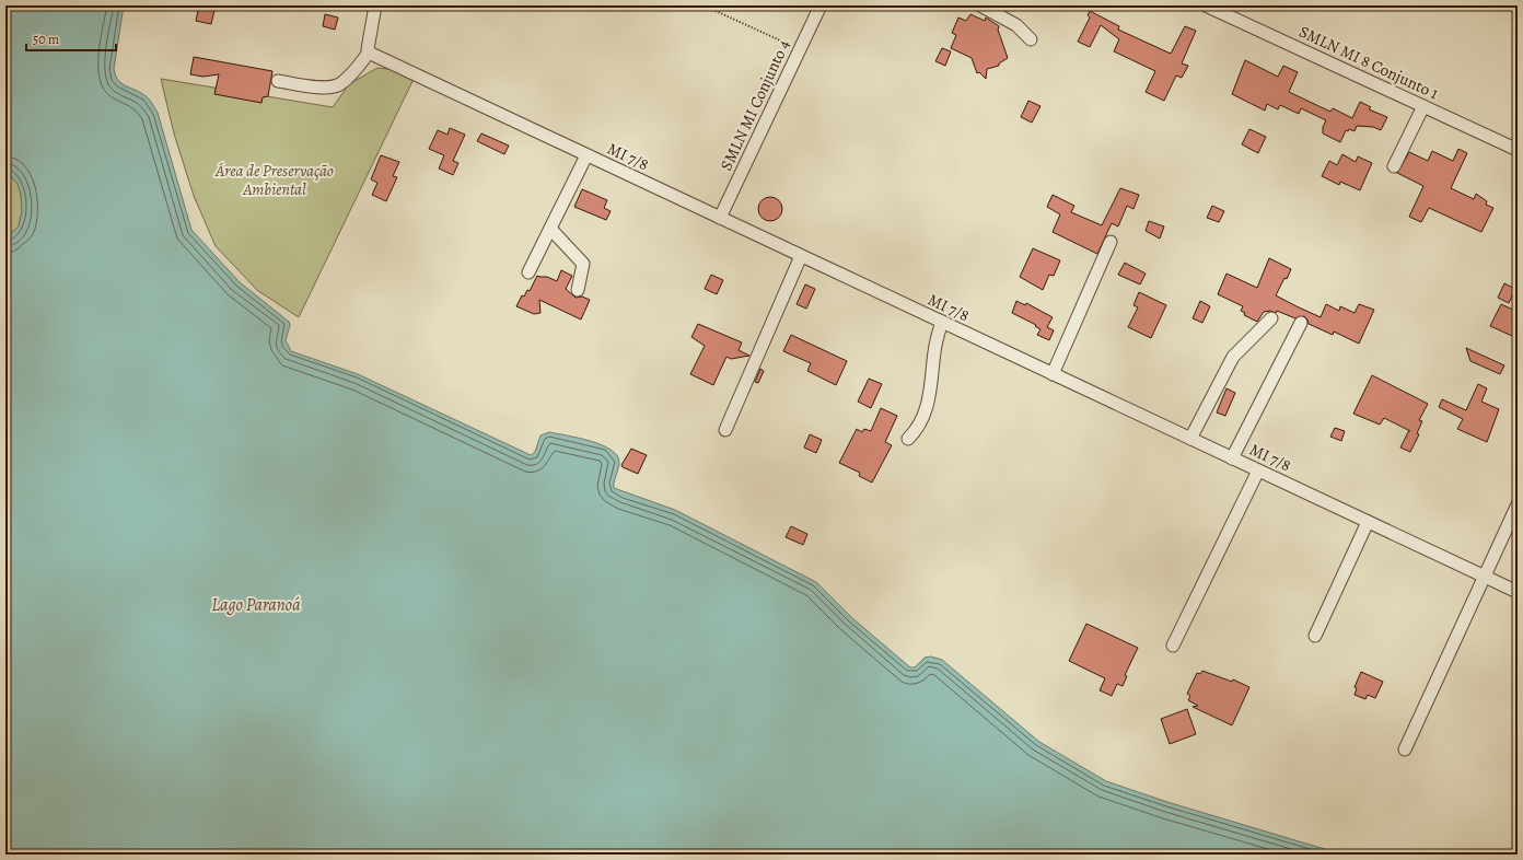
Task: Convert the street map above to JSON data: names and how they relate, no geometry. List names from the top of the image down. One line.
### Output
{"streets":{"street":["SMLN MI 8 Conjunto 1","SMLN MI Conjunto 4","MI 7/8"]},"crossings":[["SMLN MI Conjunto 4","MI 7/8"]],"water":["Lago Paranoá"],"parks":["Área de Preservação Ambiental"],"scale_bar":"50 m"}
